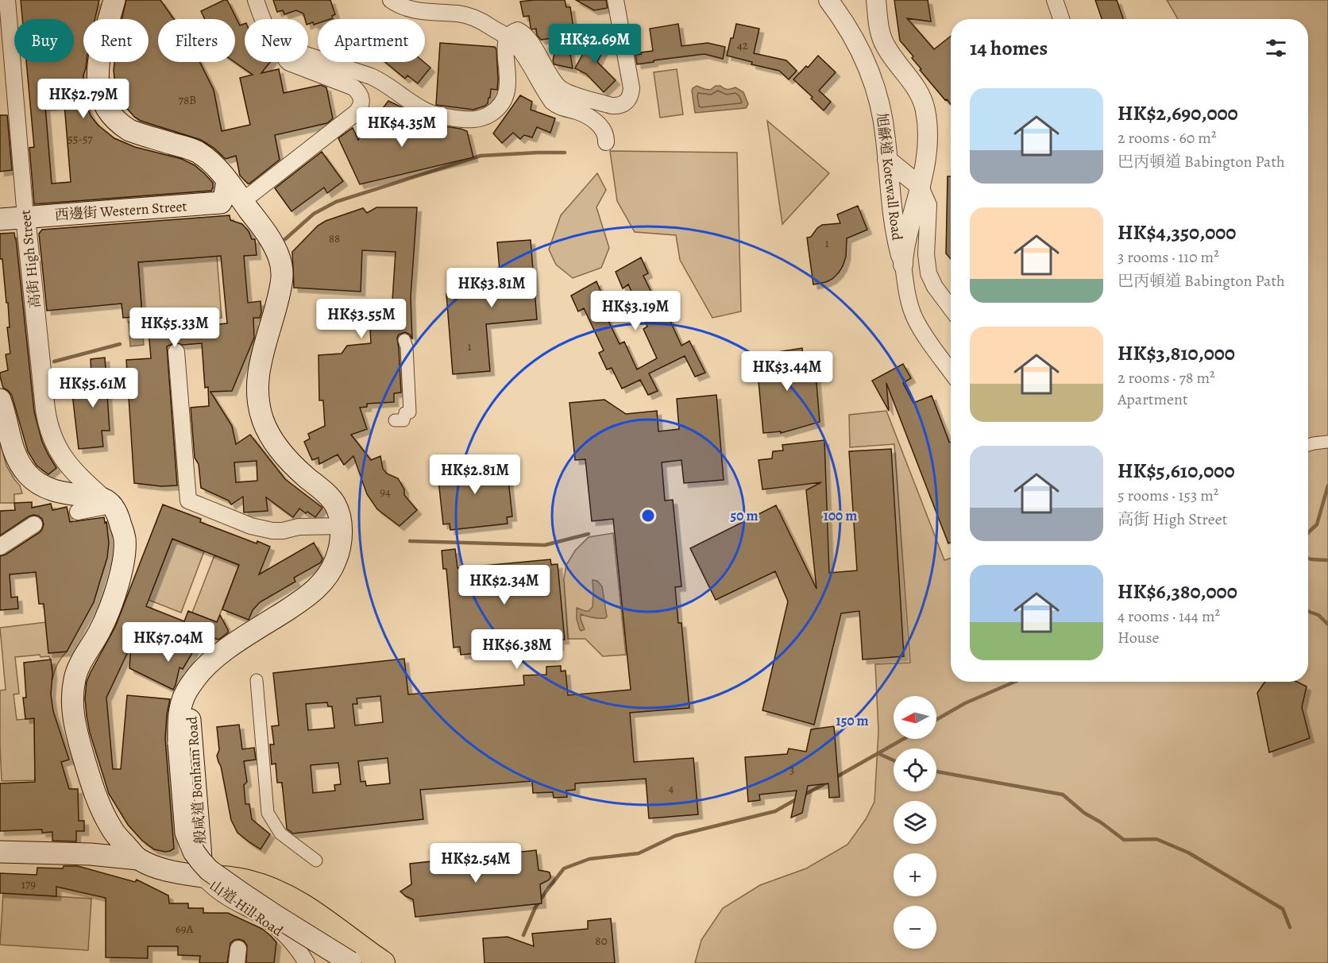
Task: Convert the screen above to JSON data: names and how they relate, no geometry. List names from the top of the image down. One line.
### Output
{"streets":{"main road":["西邊街 Western Street","般咸道 Bonham Road"],"street":["旭龢道 Kotewall Road","高街 High Street","山道 Hill Road"]},"crossings":[["西邊街 Western Street","高街 High Street"],["西邊街 Western Street","般咸道 Bonham Road"],["般咸道 Bonham Road","山道 Hill Road"]],"house_numbers":["42","78B","55-57","88","1","1","94","3","4","179","69A","80"],"north":"left","page":{"chip":["Buy","Rent","Filters","New","Apartment"],"heading":"14 homes","price":["HK$2.69M","HK$2.79M","HK$4.35M","HK$3.81M","HK$3.19M","HK$3.55M","HK$5.33M","HK$3.44M","HK$5.61M","HK$2.81M","HK$2.34M","HK$7.04M","HK$6.38M","HK$2.54M"],"list":[{"name":"HK$2,690,000","note":"2 rooms · 60 m² · 巴丙頓道 Babington Path"},{"name":"HK$4,350,000","note":"3 rooms · 110 m² · 巴丙頓道 Babington Path"},{"name":"HK$3,810,000","note":"2 rooms · 78 m² · Apartment"},{"name":"HK$5,610,000","note":"5 rooms · 153 m² · 高街 High Street"},{"name":"HK$6,380,000","note":"4 rooms · 144 m² · House"}],"map_buttons":["+","−"]},"rings":["50 m","100 m","150 m"]}
